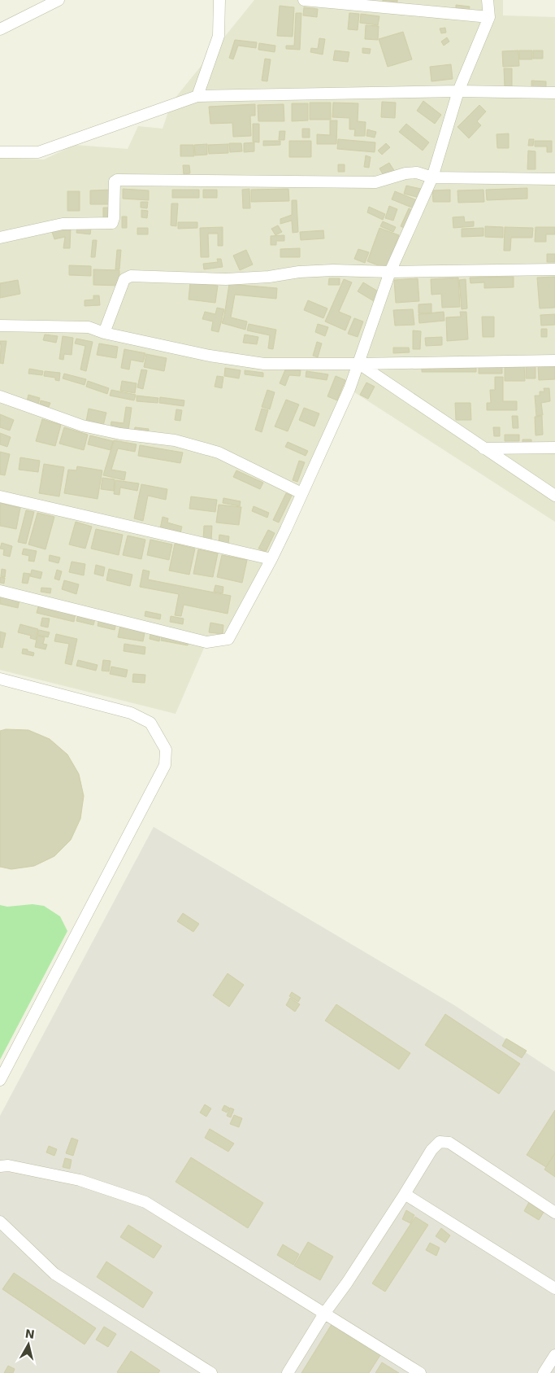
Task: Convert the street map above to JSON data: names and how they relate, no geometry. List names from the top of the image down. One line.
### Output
{"north":"top"}
